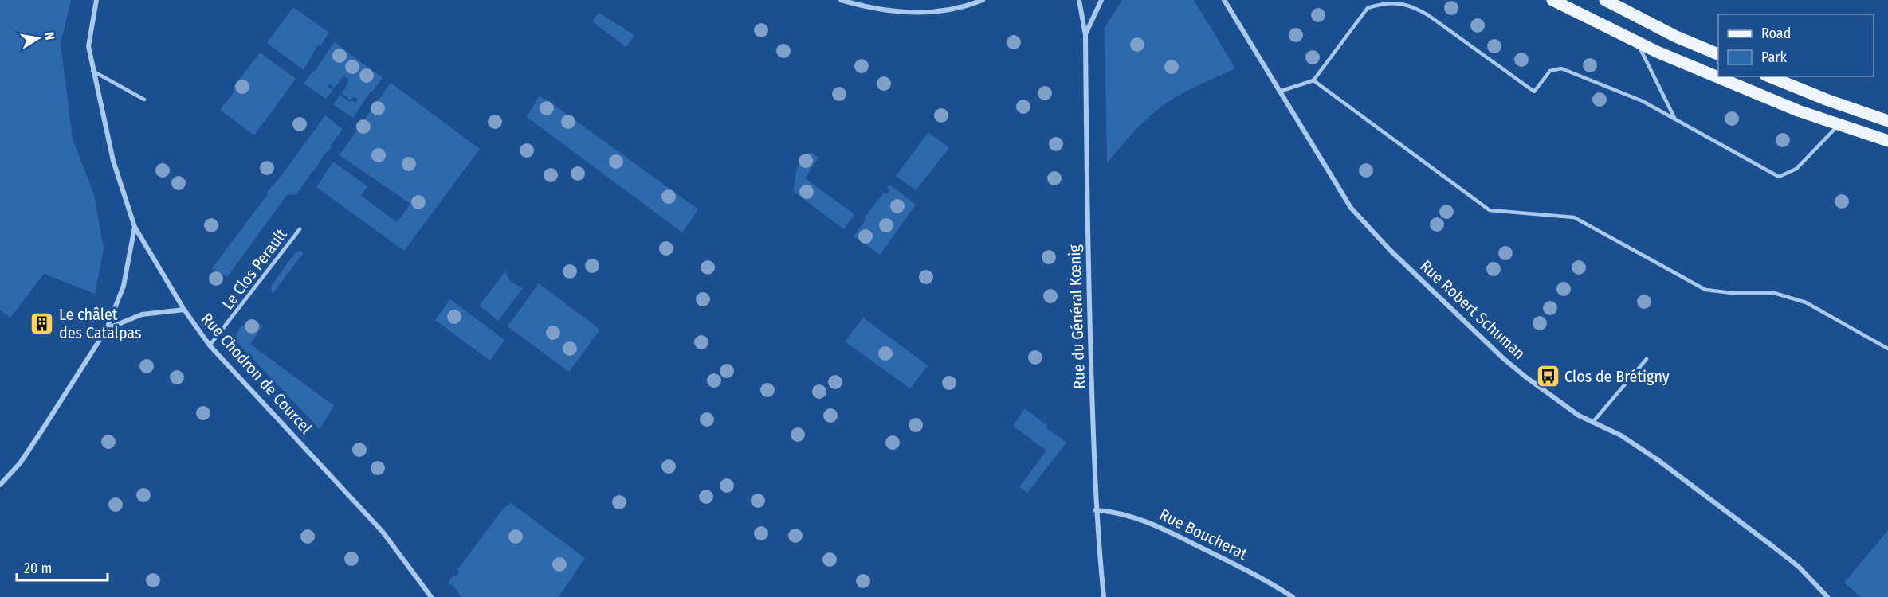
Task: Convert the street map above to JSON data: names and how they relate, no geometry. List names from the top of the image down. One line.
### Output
{"streets":{"street":["Rue Robert Schuman","Rue du Général Kœnig","Rue Chodron de Courcel","Rue Boucherat"],"lane":["Le Clos Perault"]},"crossings":[["Le Clos Perault","Rue Chodron de Courcel"],["Rue du Général Kœnig","Rue Boucherat"]],"places":{"building":["Le châlet des Catalpas"],"bus stop":["Clos de Brétigny"]},"legend":["Road","Park"],"scale_bar":"20 m","north":"right"}
